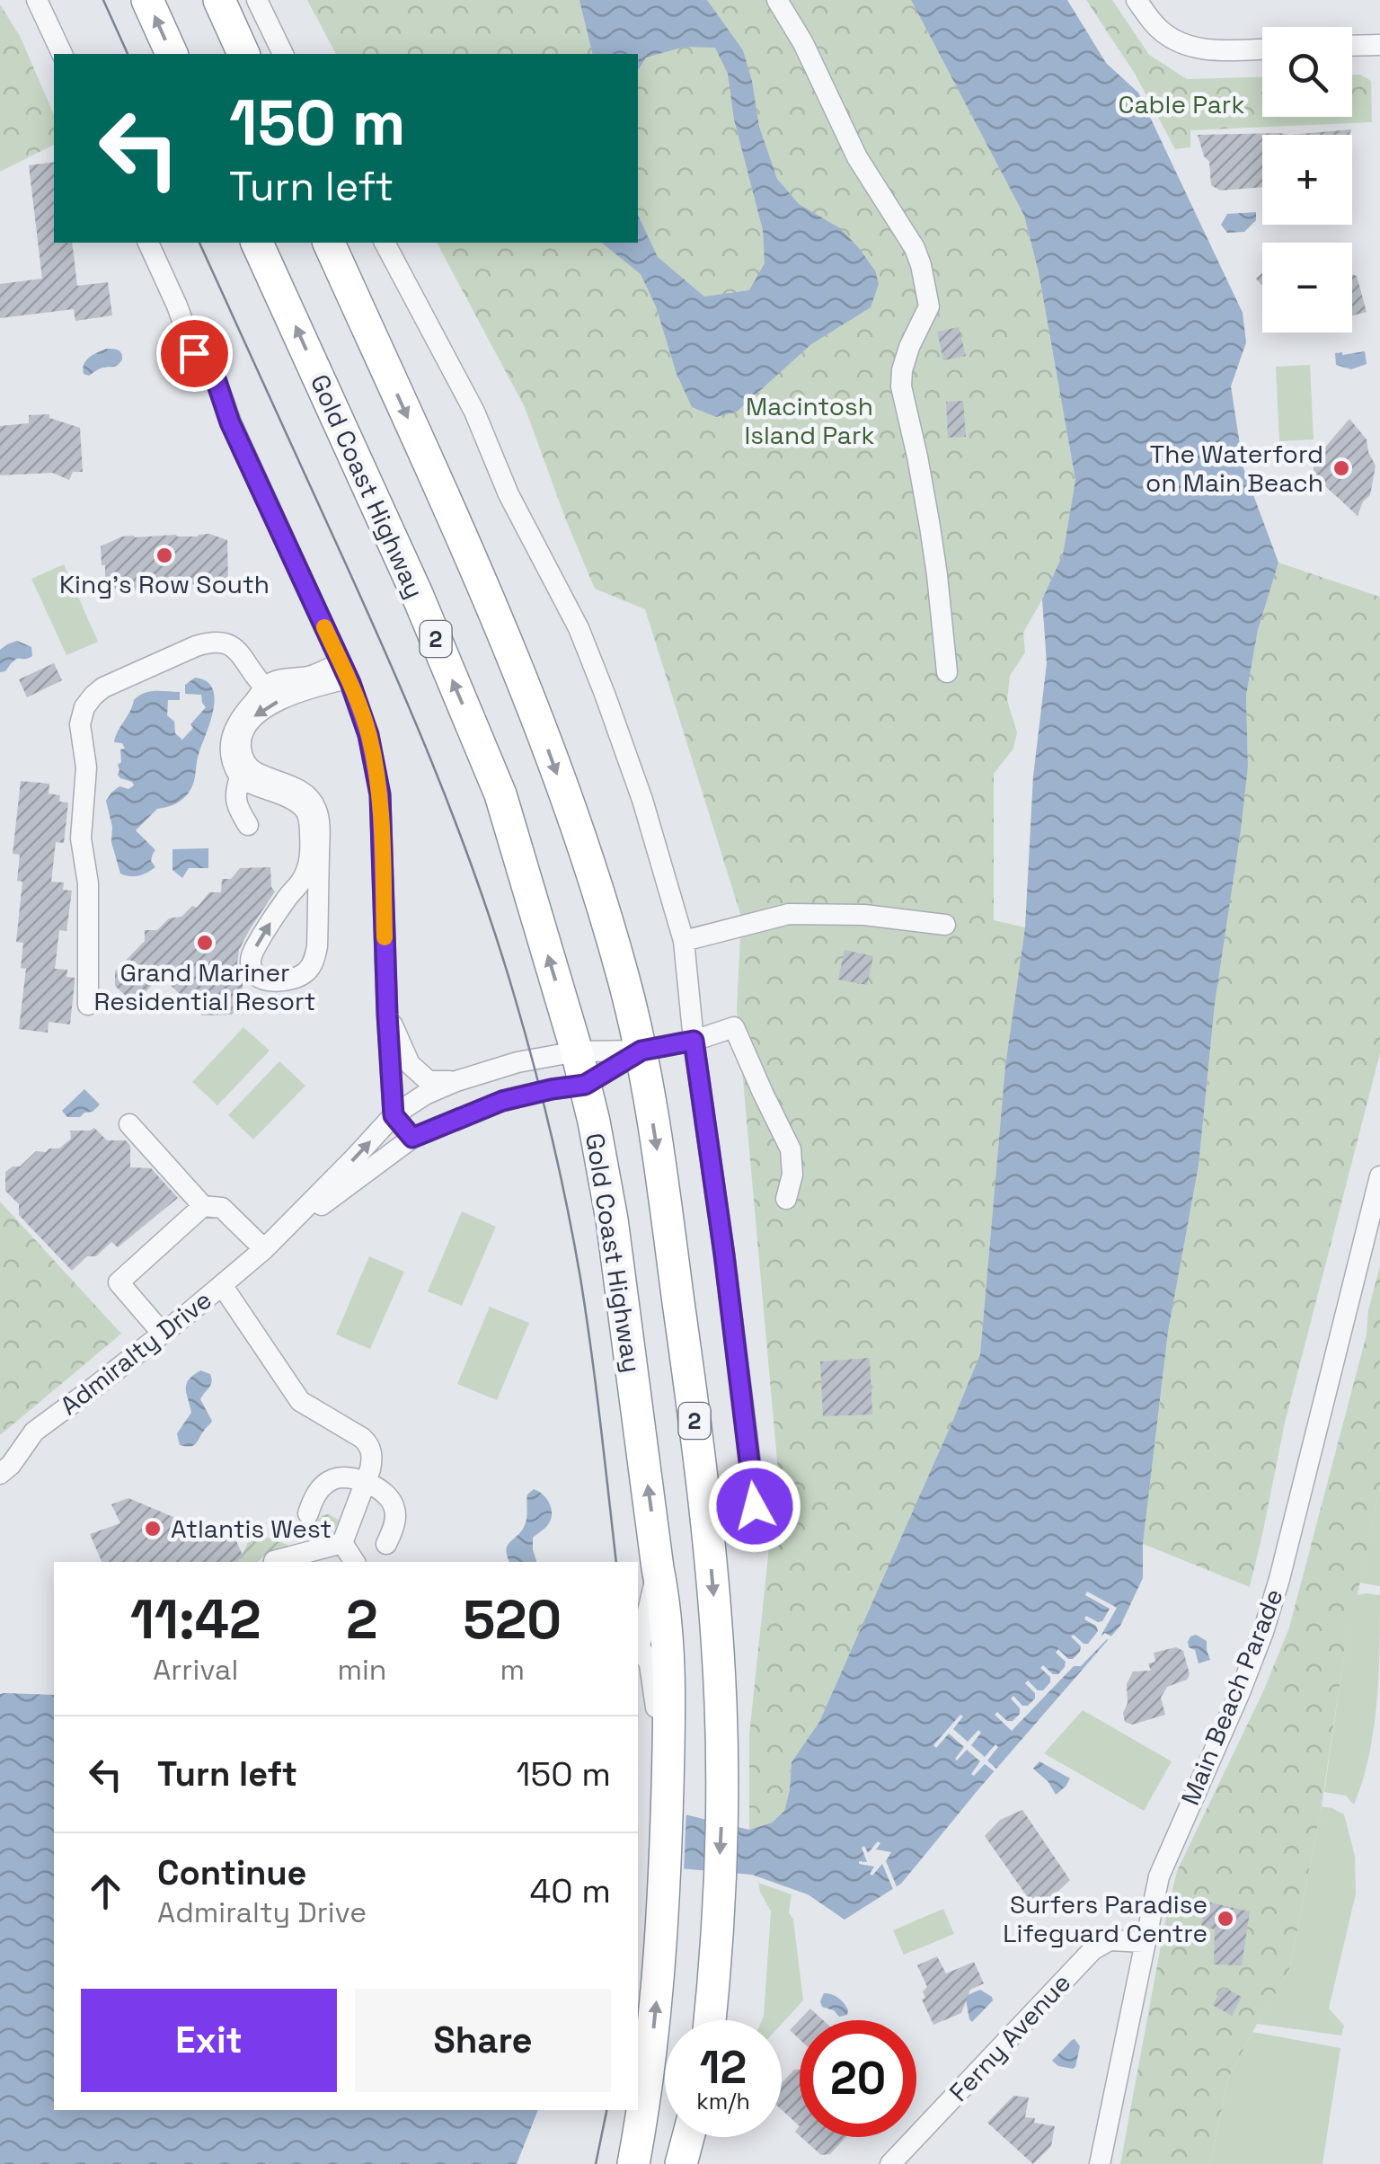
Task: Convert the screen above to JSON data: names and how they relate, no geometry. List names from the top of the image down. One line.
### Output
{"streets":{"highway":["Gold Coast Highway","2"],"street":["Admiralty Drive","Main Beach Parade","Ferny Avenue"]},"crossings":[["Gold Coast Highway","Admiralty Drive"],["2","Admiralty Drive"],["Main Beach Parade","Ferny Avenue"]],"parks":["Cable Park","Macintosh Island Park"],"places":["The Waterford on Main Beach","King's Row South","Grand Mariner Residential Resort","Atlantis West","Surfers Paradise Lifeguard Centre"],"page":{"map_buttons":["+","−"],"turn":["150 m","Turn left"],"eta":["11:42","Arrival","2","min","520","m"],"list":[{"name":"Turn left","value":"150 m"},{"name":"Continue","note":"Admiralty Drive","value":"40 m"}],"buttons":["Exit","Share"],"speed":"12 km/h","limit":"20"}}
